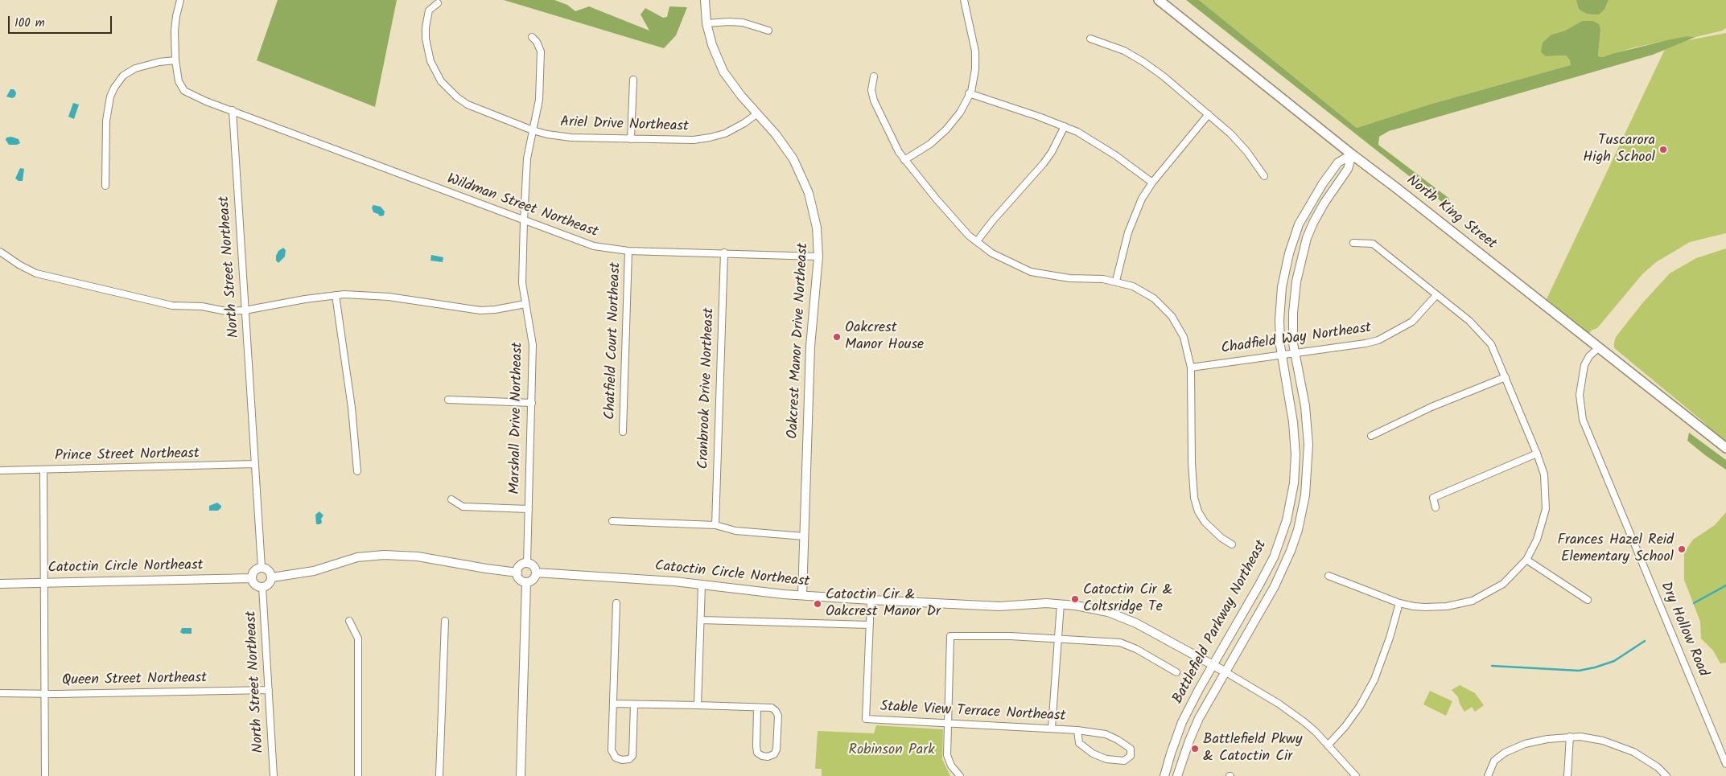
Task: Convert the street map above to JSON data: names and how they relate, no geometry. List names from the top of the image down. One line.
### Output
{"streets":{"main road":["North King Street"],"street":["Ariel Drive Northeast","Wildman Street Northeast","North Street Northeast","Chadfield Way Northeast","Chatfield Court Northeast","Oakcrest Manor Drive Northeast","Cranbrook Drive Northeast","Marshall Drive Northeast","Prince Street Northeast","Catoctin Circle Northeast","Battlefield Parkway Northeast","Dry Hollow Road","Queen Street Northeast","Stable View Terrace Northeast"]},"crossings":[["Ariel Drive Northeast","Oakcrest Manor Drive Northeast"],["Ariel Drive Northeast","Marshall Drive Northeast"],["Wildman Street Northeast","North Street Northeast"],["Wildman Street Northeast","Chatfield Court Northeast"],["Wildman Street Northeast","Oakcrest Manor Drive Northeast"],["Wildman Street Northeast","Cranbrook Drive Northeast"],["Wildman Street Northeast","Marshall Drive Northeast"],["North King Street","Battlefield Parkway Northeast"],["North King Street","Dry Hollow Road"],["North Street Northeast","Prince Street Northeast"],["North Street Northeast","Catoctin Circle Northeast"],["North Street Northeast","Queen Street Northeast"],["Chadfield Way Northeast","Battlefield Parkway Northeast"],["Oakcrest Manor Drive Northeast","Catoctin Circle Northeast"],["Marshall Drive Northeast","Catoctin Circle Northeast"],["Catoctin Circle Northeast","Battlefield Parkway Northeast"],["Catoctin Circle Northeast","Stable View Terrace Northeast"]],"parks":["Robinson Park"],"places":["Tuscarora High School","Oakcrest Manor House","Frances Hazel Reid Elementary School","Catoctin Cir & Coltsridge Te","Catoctin Cir & Oakcrest Manor Dr","Battlefield Pkwy & Catoctin Cir"],"scale_bar":"100 m"}
